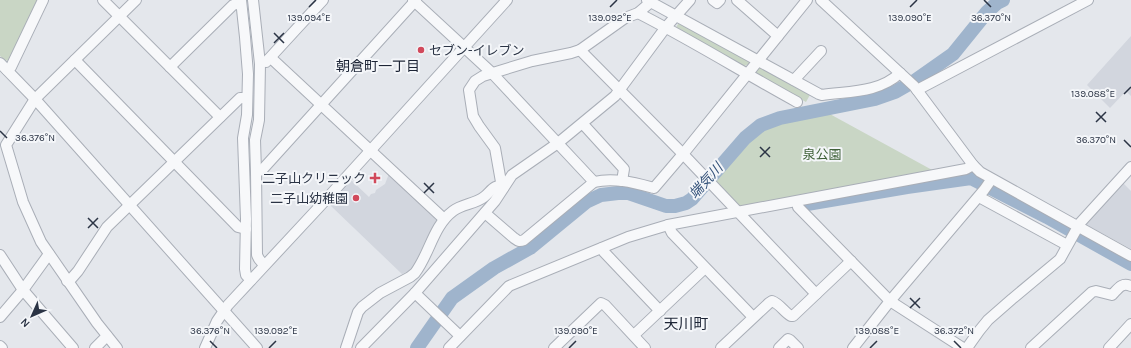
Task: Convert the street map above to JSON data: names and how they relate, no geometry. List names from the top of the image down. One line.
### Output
{"districts":["朝倉町一丁目","天川町"],"water":["端気川"],"parks":["泉公園"],"places":{"other":["セブン-イレブン","二子山幼稚園"],"health":["二子山クリニック"]},"north":"bottom left","coordinates":["139.094°E","139.092°E","139.090°E","36.370°N","139.088°E","36.376°N","36.372°N"]}
